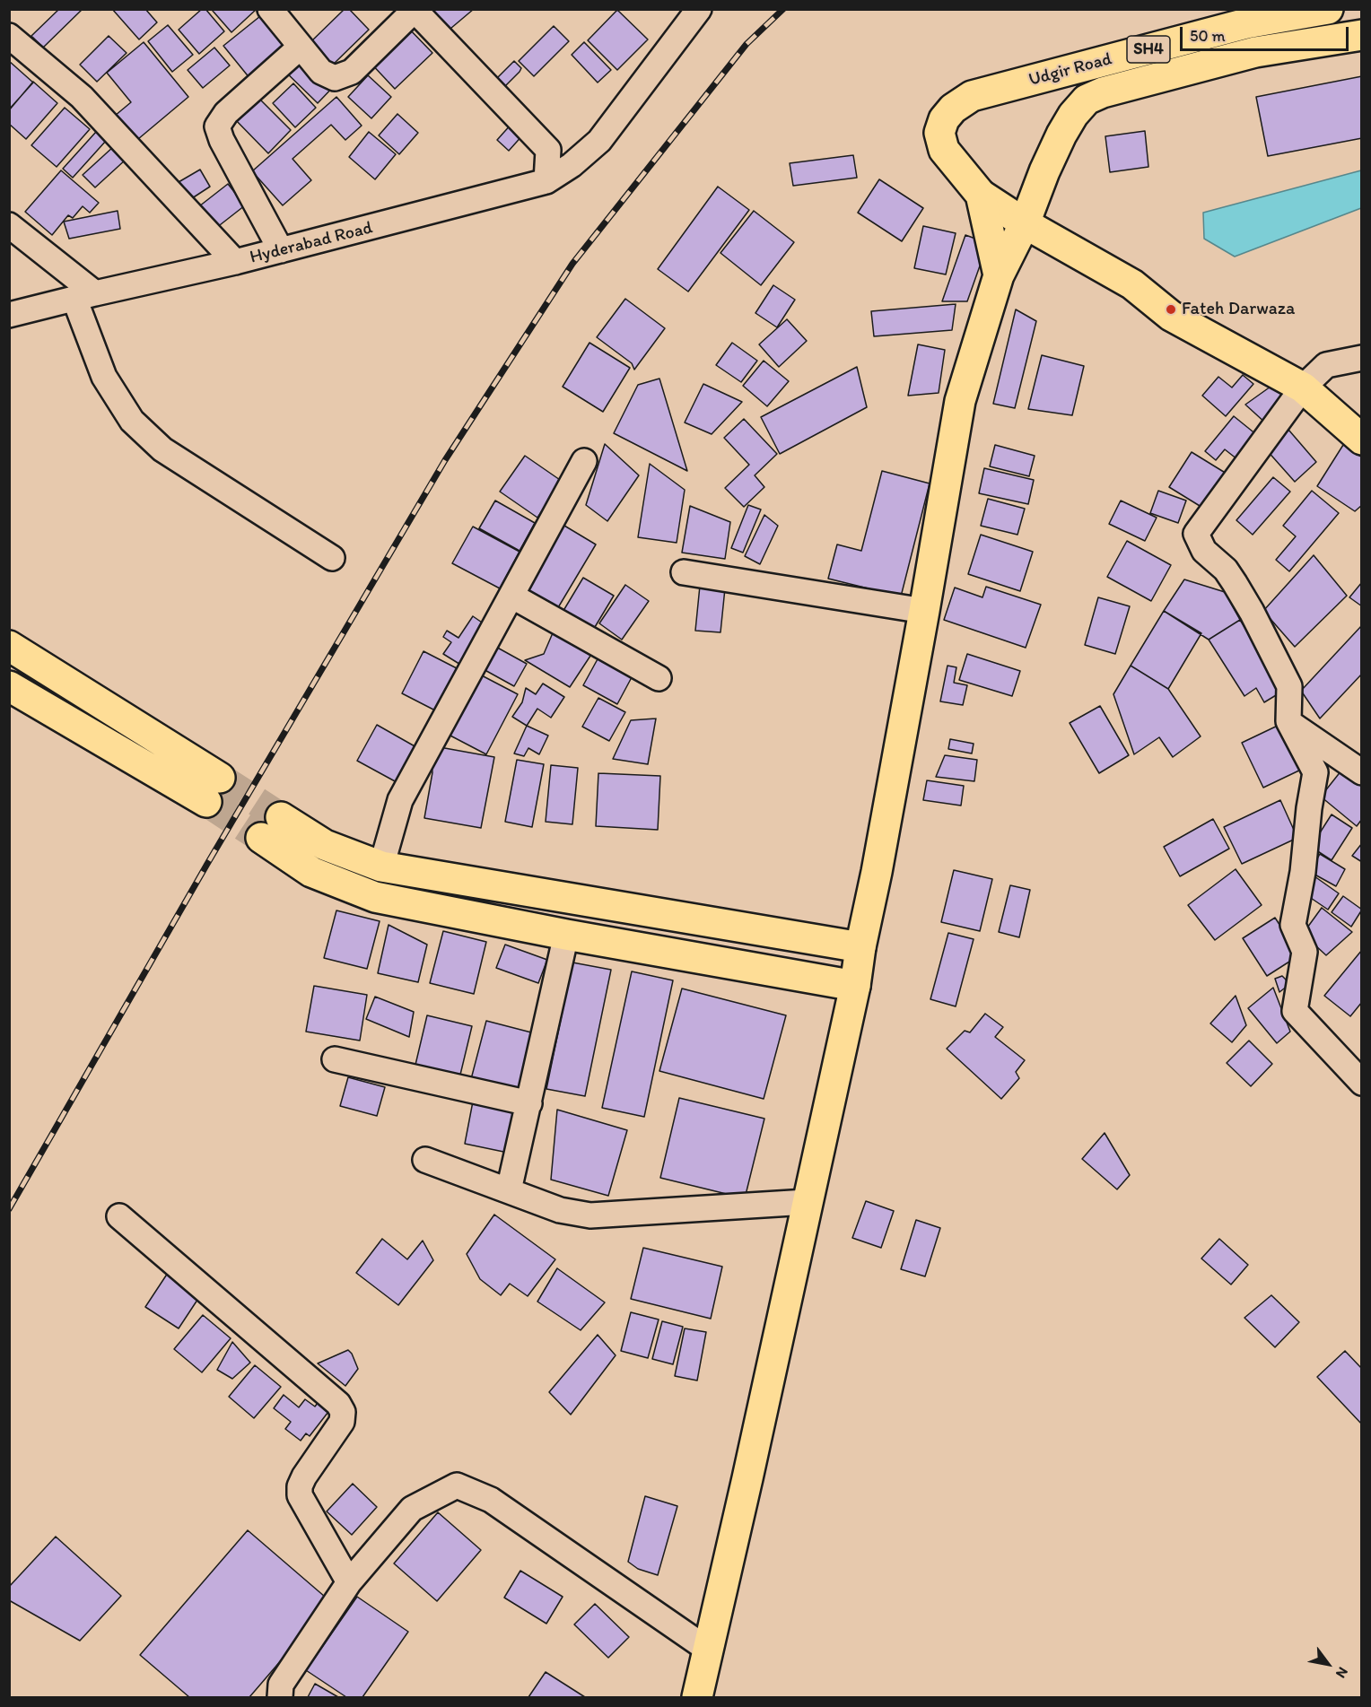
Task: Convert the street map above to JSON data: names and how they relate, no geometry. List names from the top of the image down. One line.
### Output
{"streets":{"main road":["SH4","Udgir Road"],"street":["Hyderabad Road"]},"places":["Fateh Darwaza"],"scale_bar":"50 m","north":"bottom right"}
